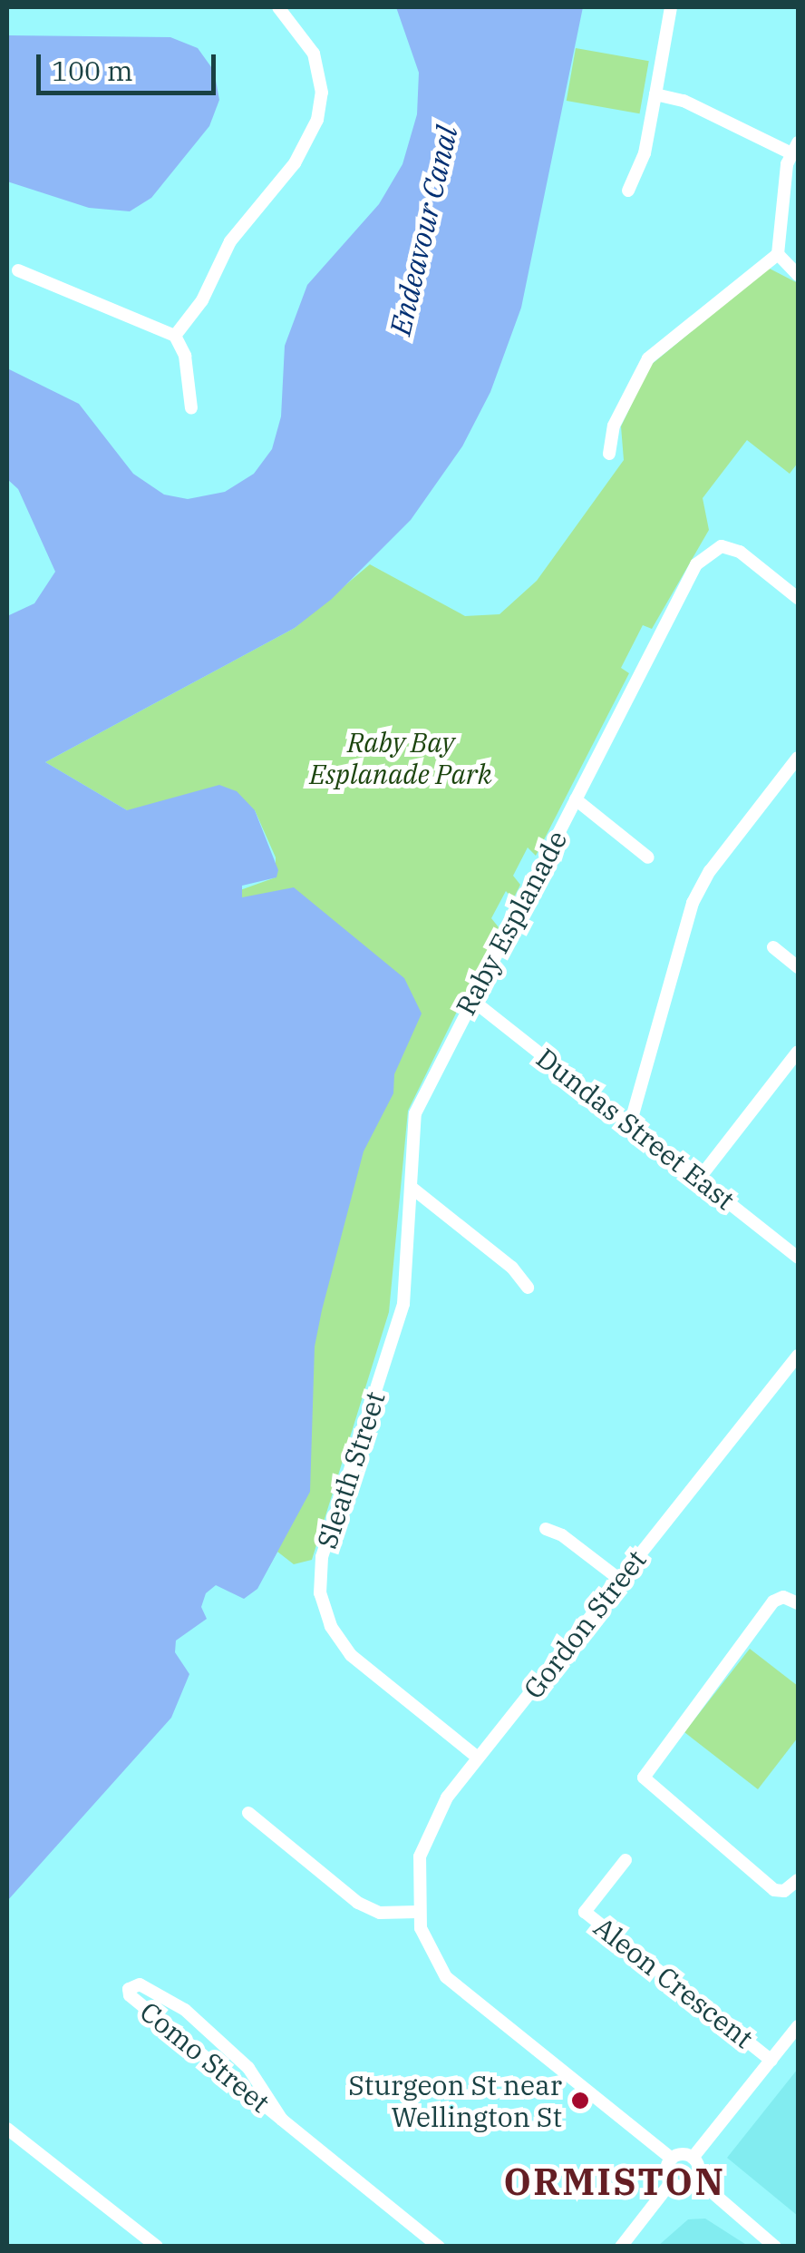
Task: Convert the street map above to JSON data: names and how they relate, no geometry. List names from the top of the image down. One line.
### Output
{"streets":{"street":["Raby Esplanade","Dundas Street East","Sleath Street","Gordon Street","Aleon Crescent","Como Street"]},"crossings":[["Raby Esplanade","Dundas Street East"],["Raby Esplanade","Sleath Street"],["Sleath Street","Gordon Street"]],"districts":["ORMISTON"],"water":["Endeavour Canal"],"parks":["Raby Bay Esplanade Park"],"places":["Sturgeon St near Wellington St"],"scale_bar":"100 m"}
